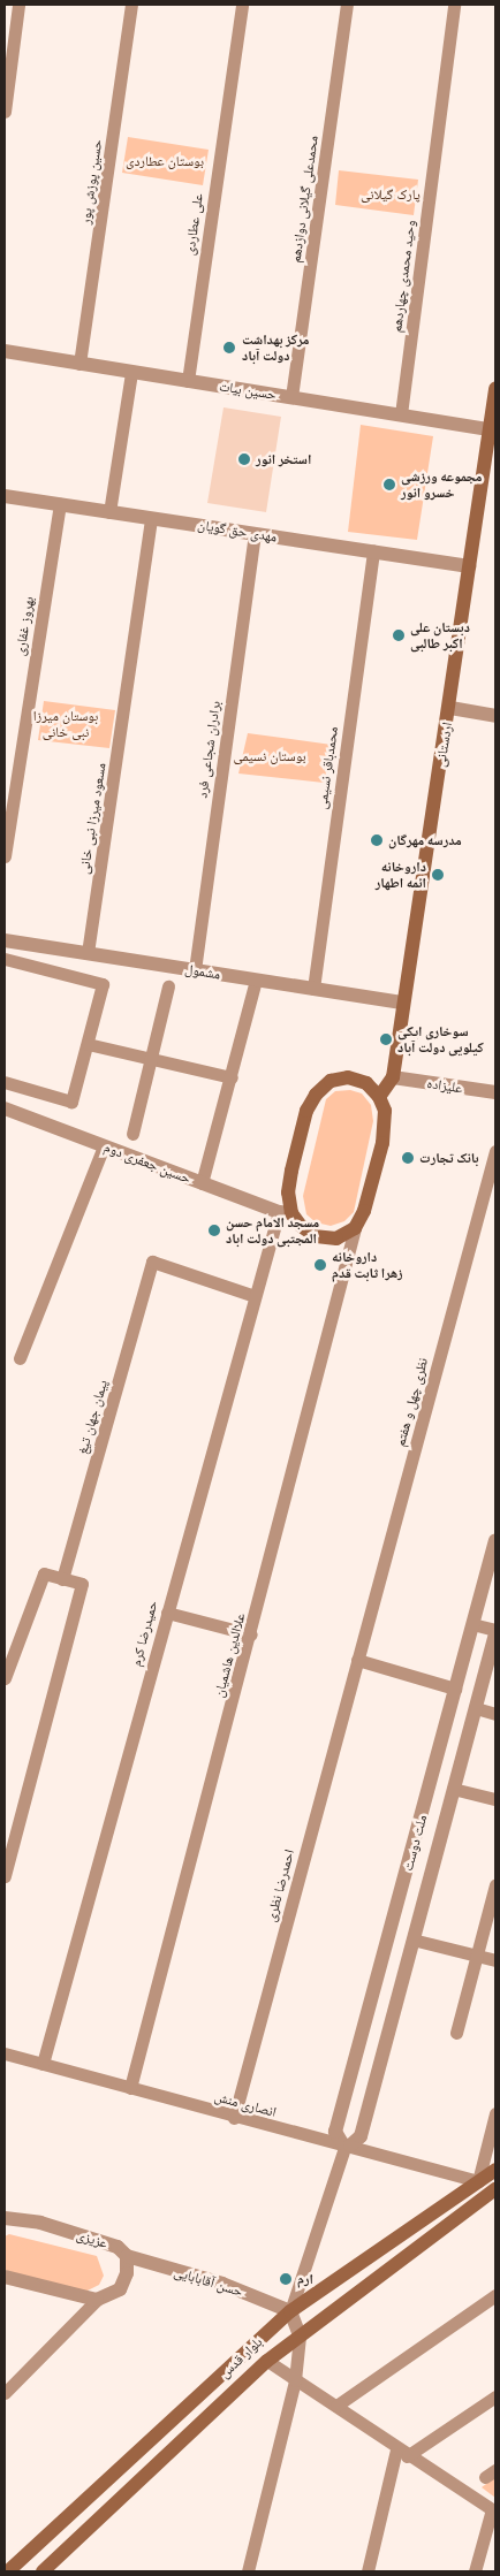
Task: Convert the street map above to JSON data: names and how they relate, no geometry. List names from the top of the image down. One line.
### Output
{"streets":{"main road":["اردستانی","بلوار قدس"],"street":["حسین پوزش پور","محمدعلی گیلانی دوازدهم","علی عطاردی","وحید محمدی چهاردهم","حسین بیات","مهدی حق گویان","بهروز غفاری","برادران شجاعی فرد","محمدباقر نسیمی","مسعود میرزا نبی خانی","مشمول","علیزاده","حسین جعفری دوم","نظری چهل و هفتم","پیمان جهان تیغ","حمیدرضا کرم","علاالدین هاشمیان","ملت دوست","احمدرضا نظری","انصاری منش","عزیزی","حسن آقابابایی"]},"crossings":[["حسین پوزش پور","حسین بیات"],["محمدعلی گیلانی دوازدهم","حسین بیات"],["علی عطاردی","حسین بیات"],["وحید محمدی چهاردهم","حسین بیات"],["حسین بیات","اردستانی"],["مهدی حق گویان","بهروز غفاری"],["مهدی حق گویان","اردستانی"],["مهدی حق گویان","برادران شجاعی فرد"],["مهدی حق گویان","محمدباقر نسیمی"],["مهدی حق گویان","مسعود میرزا نبی خانی"],["اردستانی","مشمول"],["اردستانی","علیزاده"],["برادران شجاعی فرد","مشمول"],["محمدباقر نسیمی","مشمول"],["مسعود میرزا نبی خانی","مشمول"],["حسین جعفری دوم","حمیدرضا کرم"],["نظری چهل و هفتم","احمدرضا نظری"],["پیمان جهان تیغ","حمیدرضا کرم"],["حمیدرضا کرم","انصاری منش"],["علاالدین هاشمیان","انصاری منش"],["ملت دوست","انصاری منش"],["احمدرضا نظری","انصاری منش"],["انصاری منش","بلوار قدس"],["عزیزی","حسن آقابابایی"],["حسن آقابابایی","بلوار قدس"]],"parks":["بوستان عطاردی","پارک گیلانی","بوستان میرزا نبی خانی","بوستان نسیمی"],"places":["مرکز بهداشت دولت آباد","استخر انور","مجموعه ورزشی خسرو انور","دبستان علی اکبر طالبی","مدرسه مهرگان","داروخانه ائمه اطهار","سوخاری ایکی کیلویی دولت آباد","بانک تجارت","مسجد الامام حسن المجتبى دولت اباد","داروخانه زهرا ثابت قدم","ارم"]}
